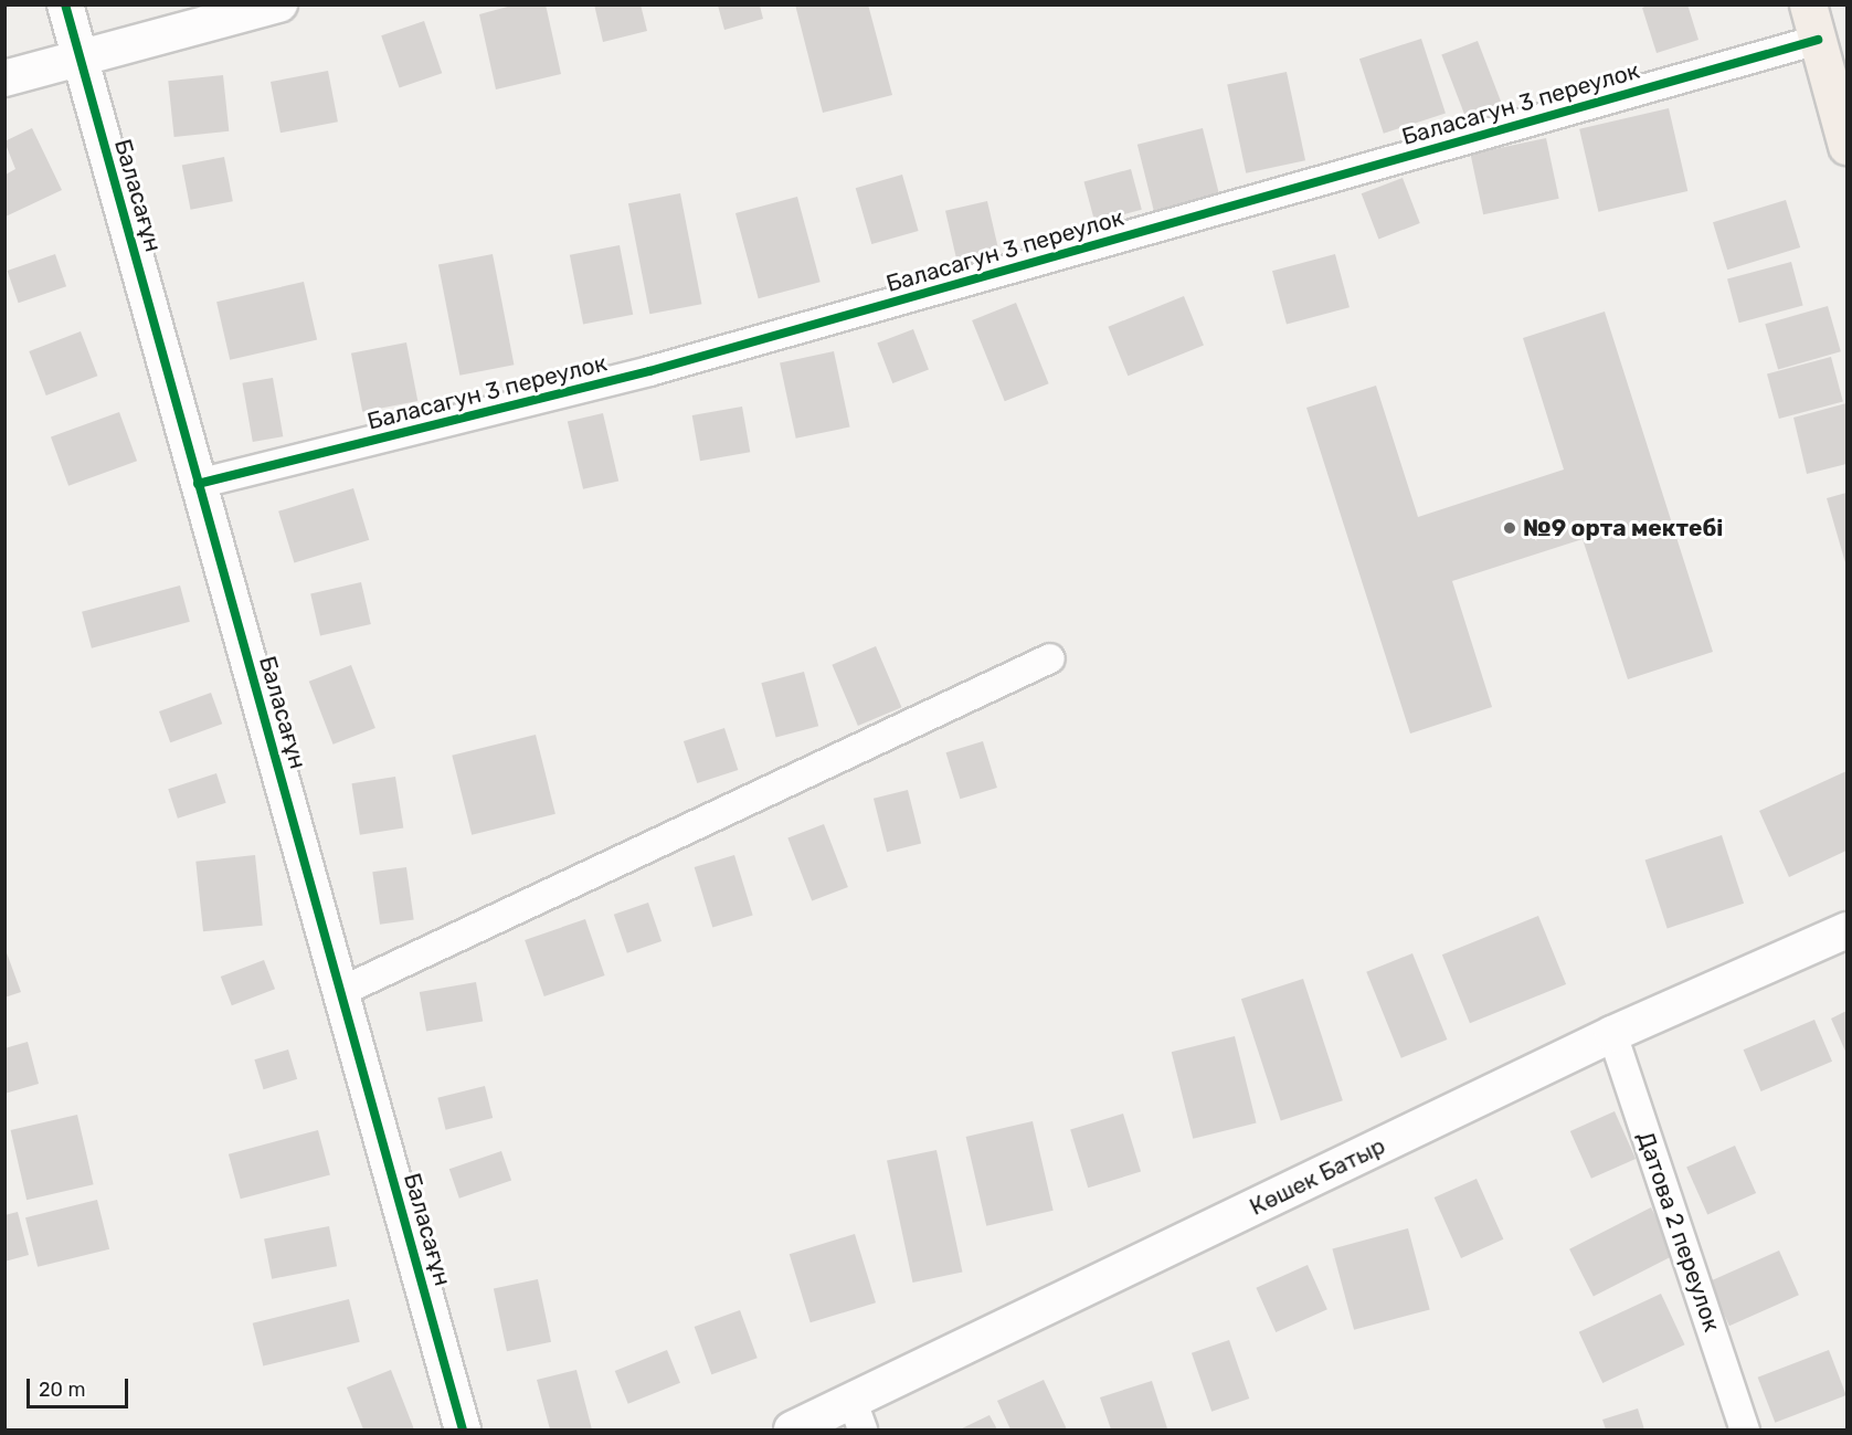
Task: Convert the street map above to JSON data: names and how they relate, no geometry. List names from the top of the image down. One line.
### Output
{"streets":{"street":["Баласагун 3 переулок","Баласағұн","Көшек Батыр","Датова 2 переулок"]},"crossings":[["Баласагун 3 переулок","Баласағұн"],["Көшек Батыр","Датова 2 переулок"]],"places":["№9 орта мектебі"],"scale_bar":"20 m"}
